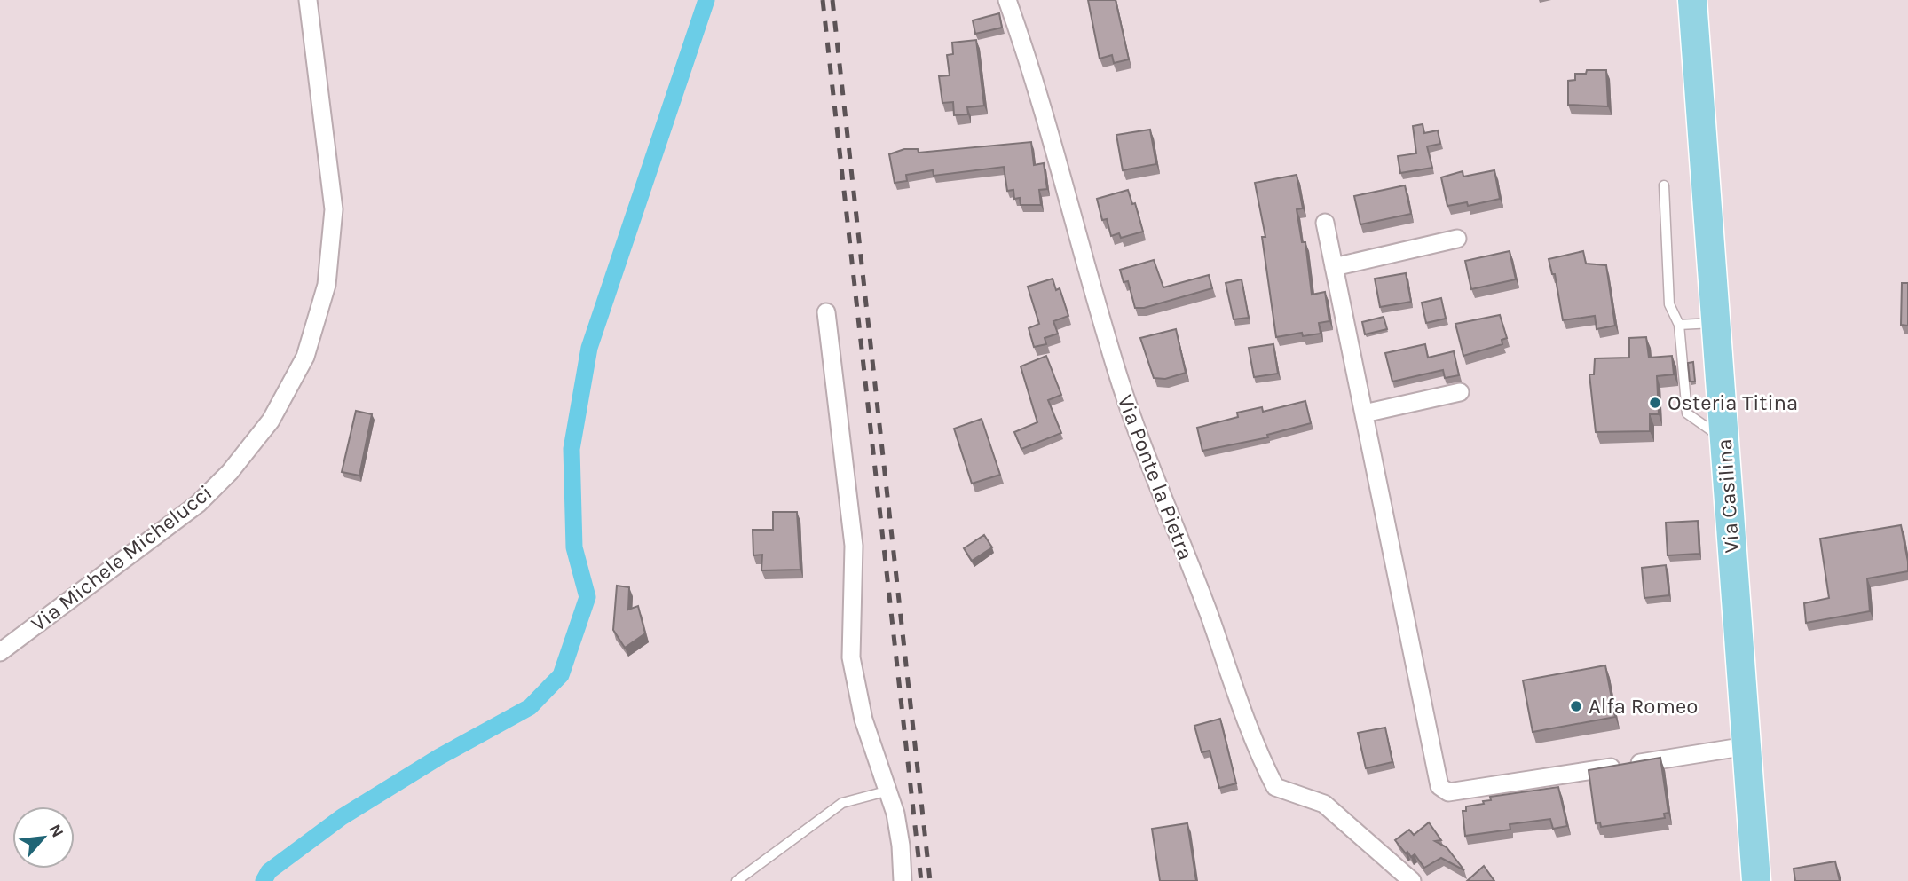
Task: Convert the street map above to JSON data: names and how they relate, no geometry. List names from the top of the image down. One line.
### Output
{"streets":{"main road":["Via Casilina"],"street":["Via Ponte la Pietra","Via Michele Michelucci"]},"places":["Osteria Titina","Alfa Romeo"],"north":"top right"}
